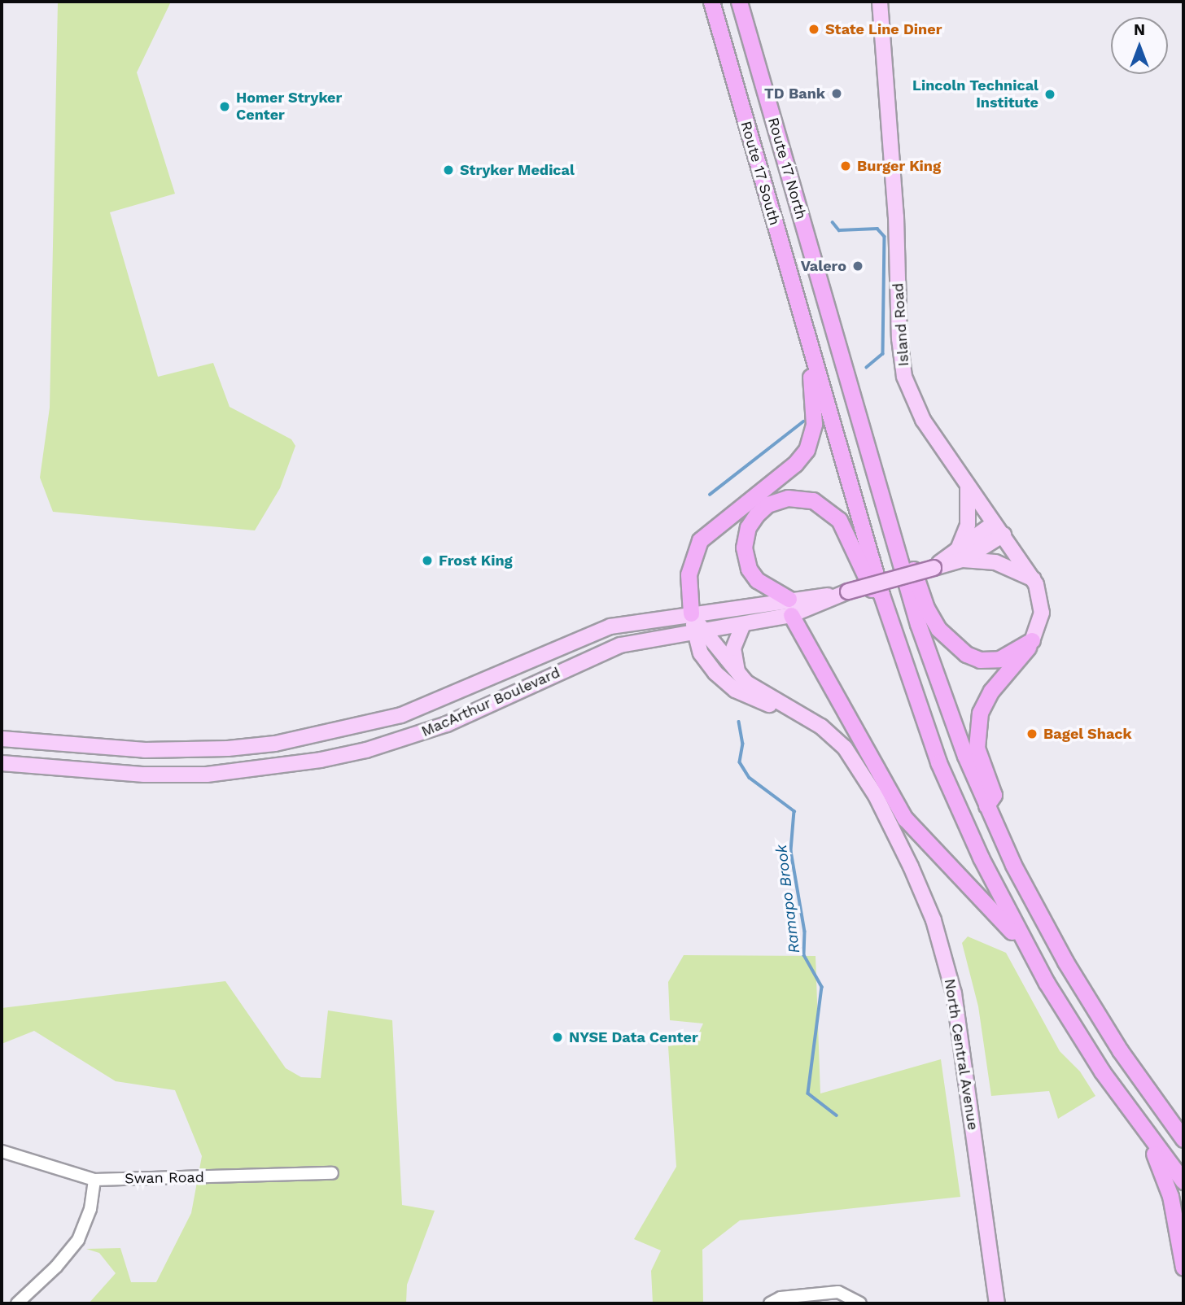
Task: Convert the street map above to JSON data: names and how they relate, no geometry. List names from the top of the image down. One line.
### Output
{"streets":{"highway":["Route 17 North","Route 17 South"],"main road":["Island Road","MacArthur Boulevard","North Central Avenue"],"street":["Swan Road"]},"crossings":[["Island Road","MacArthur Boulevard"],["MacArthur Boulevard","North Central Avenue"]],"water":["Ramapo Brook"],"places":["State Line Diner","TD Bank","Lincoln Technical Institute","Homer Stryker Center","Burger King","Stryker Medical","Valero","Frost King","Bagel Shack","NYSE Data Center"],"north":"top"}
